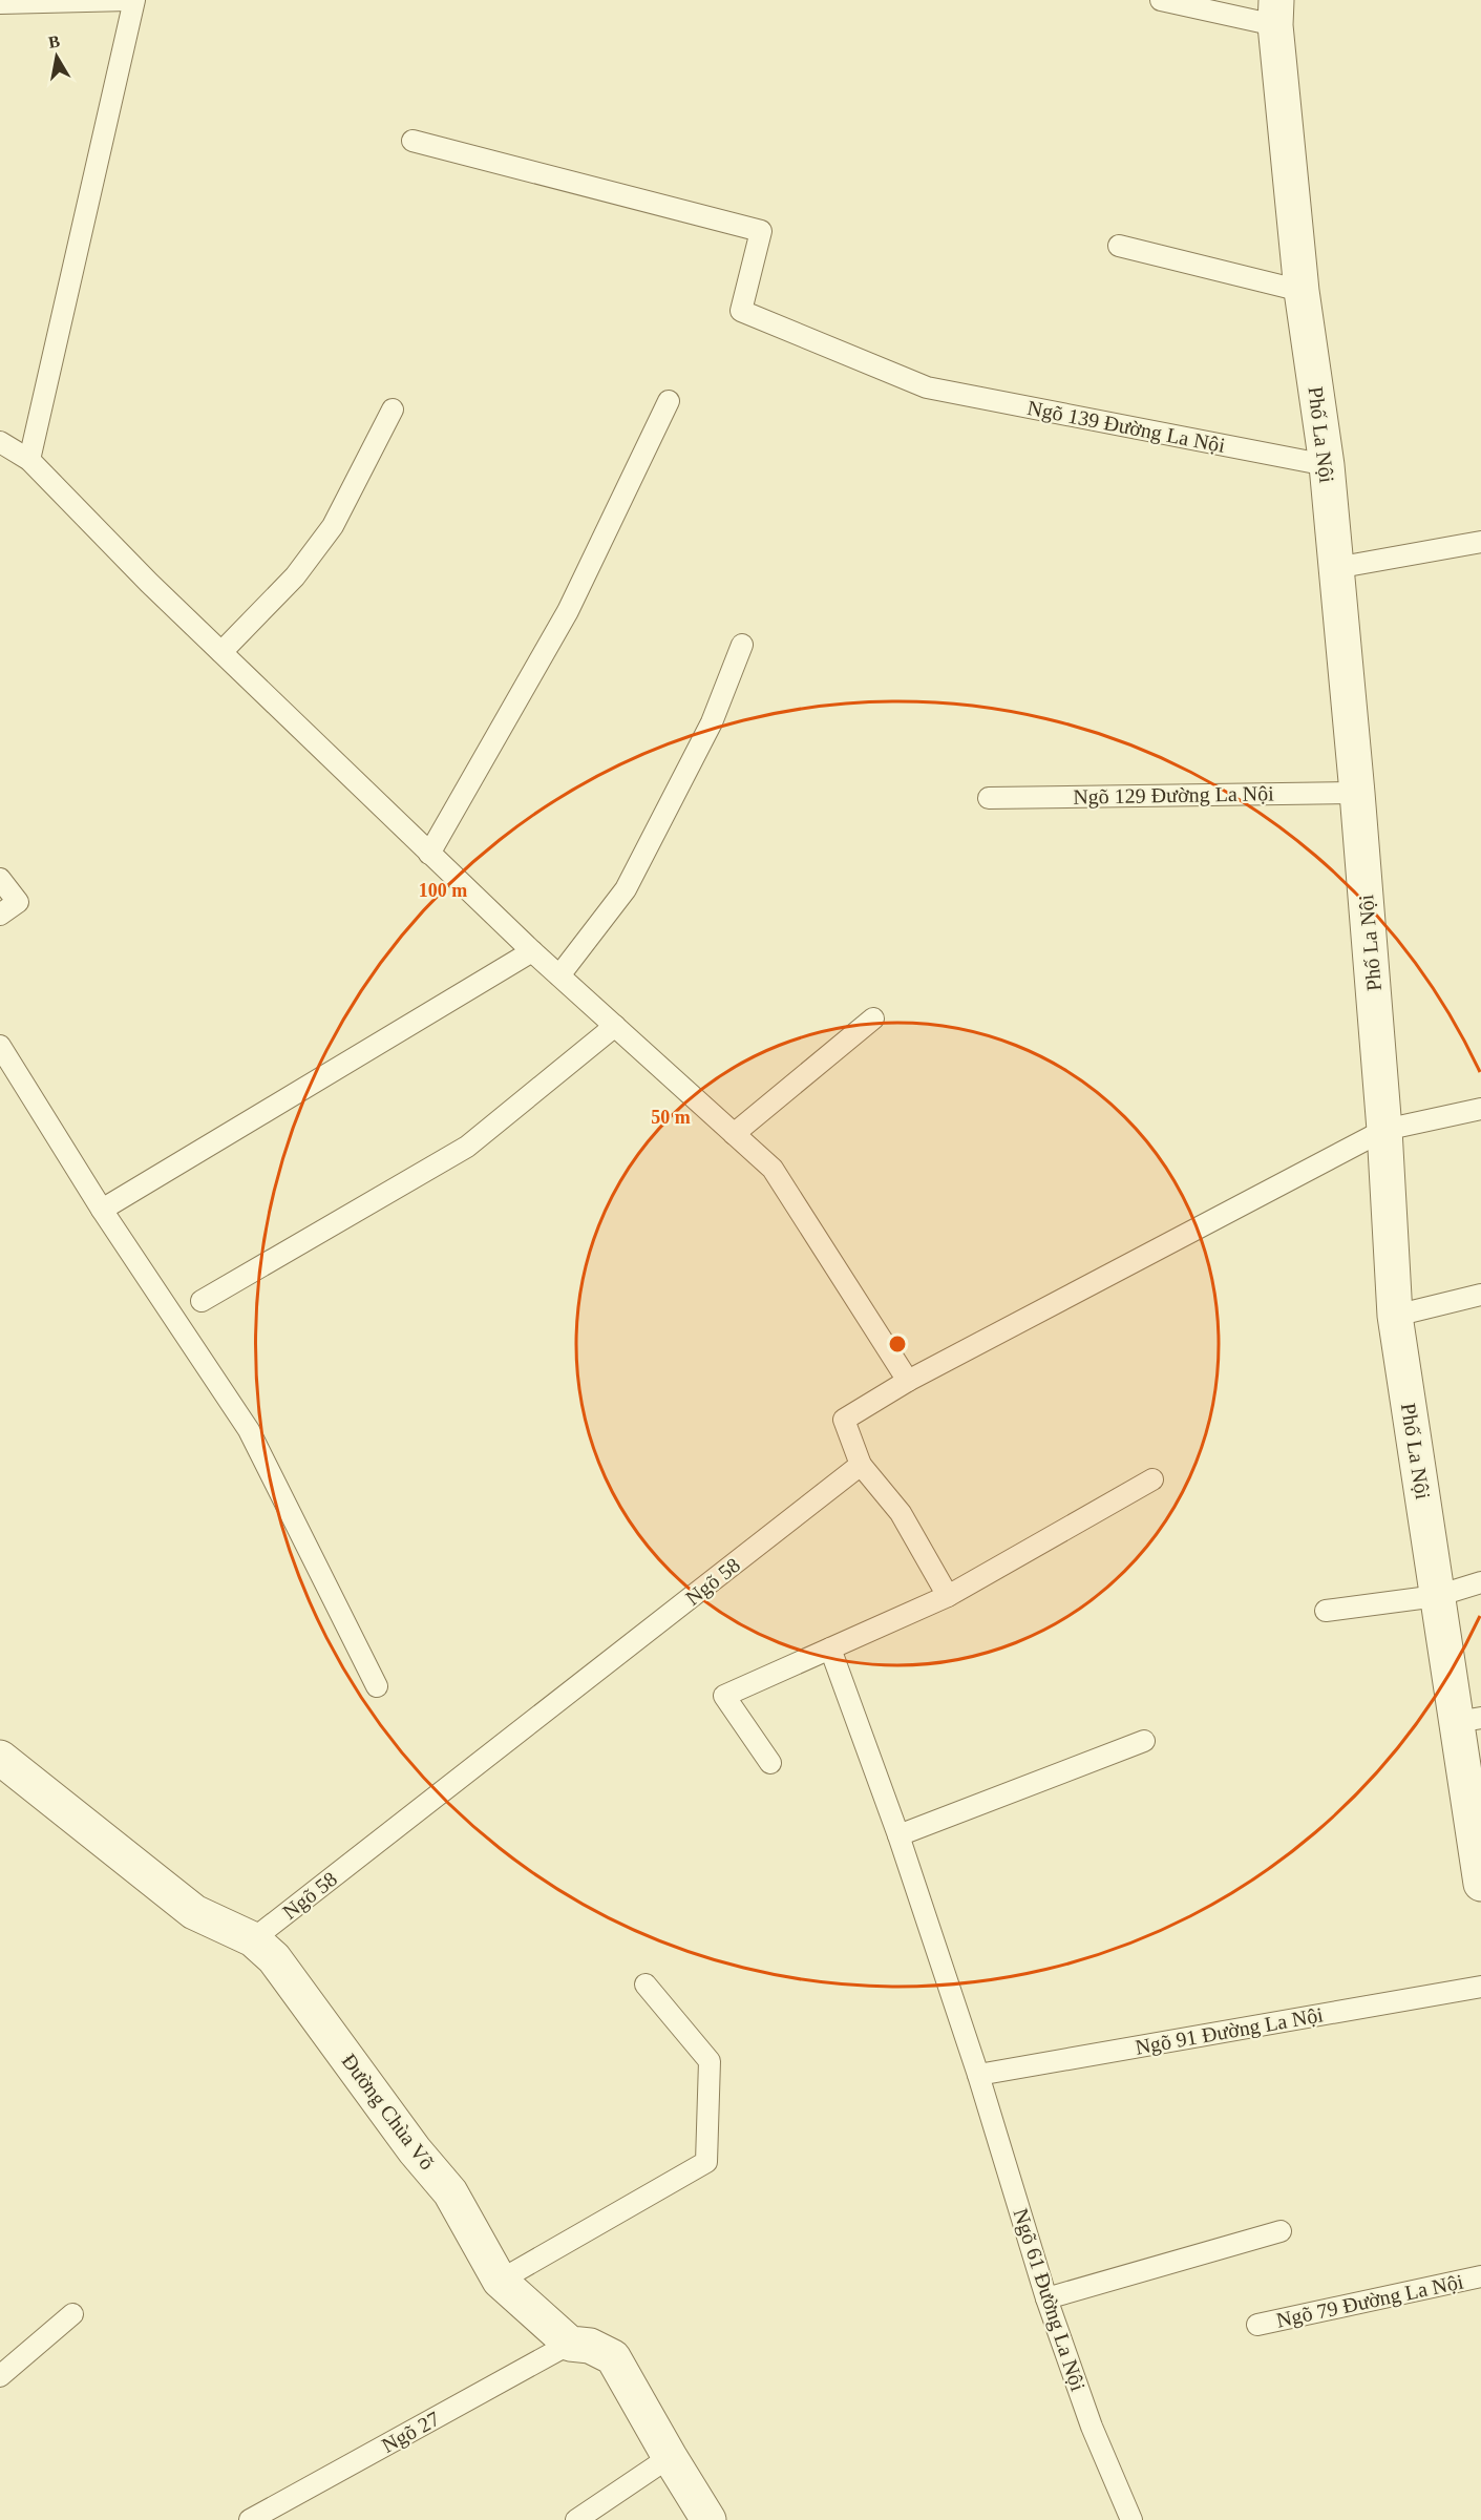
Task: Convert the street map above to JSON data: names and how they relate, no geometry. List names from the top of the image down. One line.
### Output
{"streets":{"street":["Phố La Nội","Đường Chùa Võ"],"lane":["Ngõ 139 Đường La Nội","Ngõ 129 Đường La Nội","Ngõ 58","Ngõ 91 Đường La Nội","Ngõ 61 Đường La Nội","Ngõ 79 Đường La Nội","Ngõ 27"]},"crossings":[["Ngõ 139 Đường La Nội","Phố La Nội"],["Phố La Nội","Ngõ 129 Đường La Nội"],["Ngõ 58","Đường Chùa Võ"],["Ngõ 91 Đường La Nội","Ngõ 61 Đường La Nội"],["Đường Chùa Võ","Ngõ 27"]],"north":"top","rings":["100 m","50 m"]}
